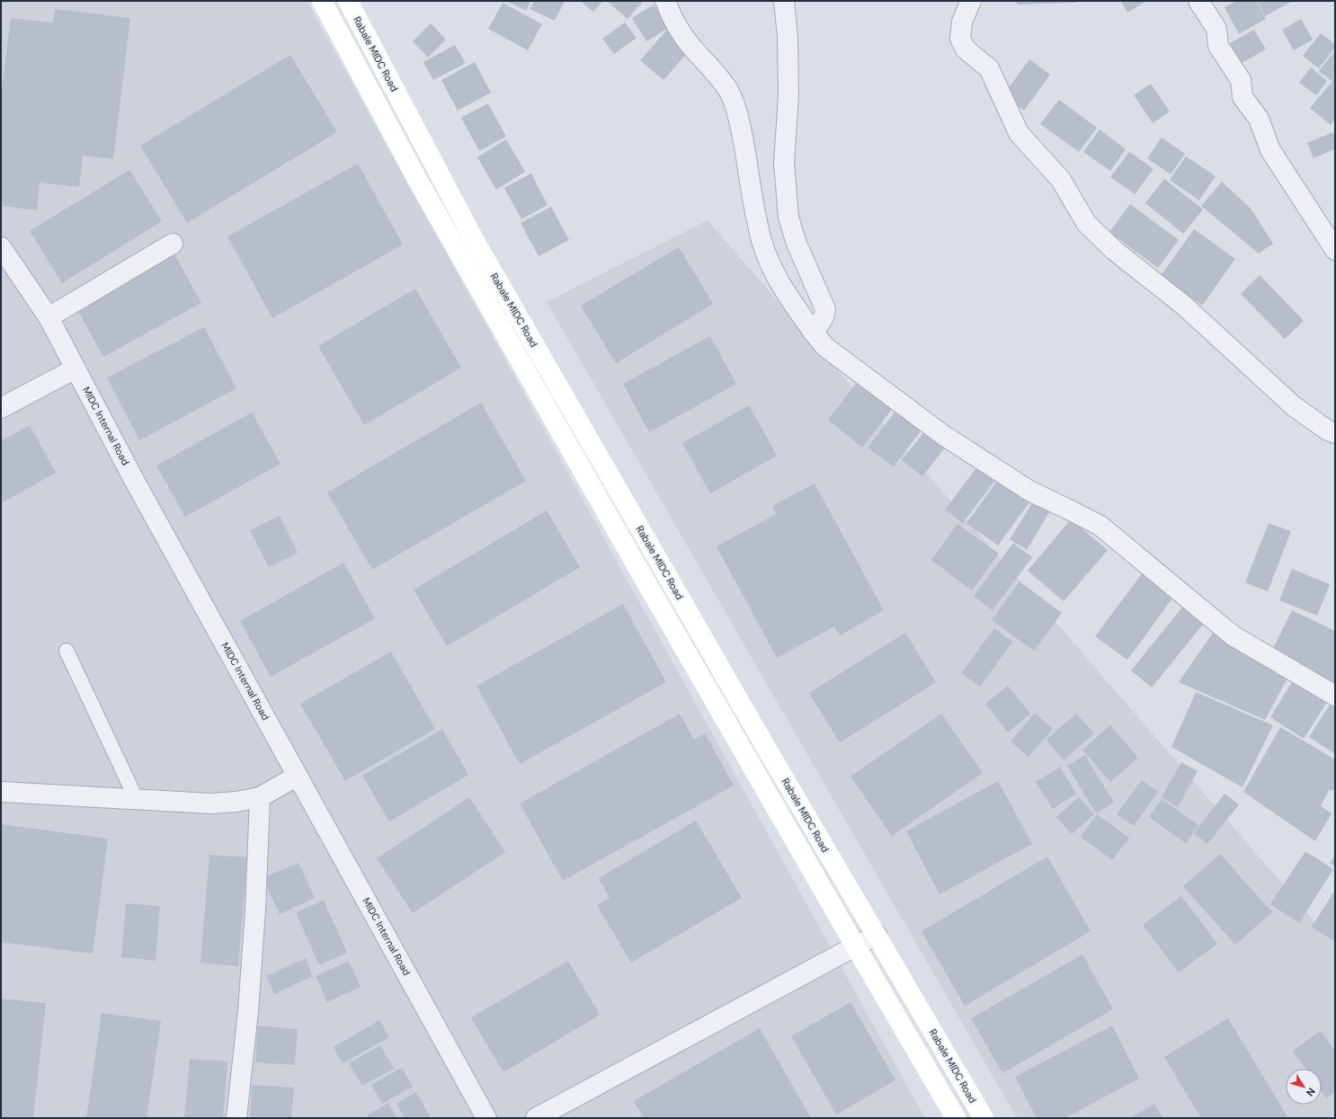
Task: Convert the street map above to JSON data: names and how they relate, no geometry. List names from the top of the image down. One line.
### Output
{"streets":{"main road":["Rabale MIDC Road"],"street":["MIDC Internal Road"]},"north":"bottom right"}
